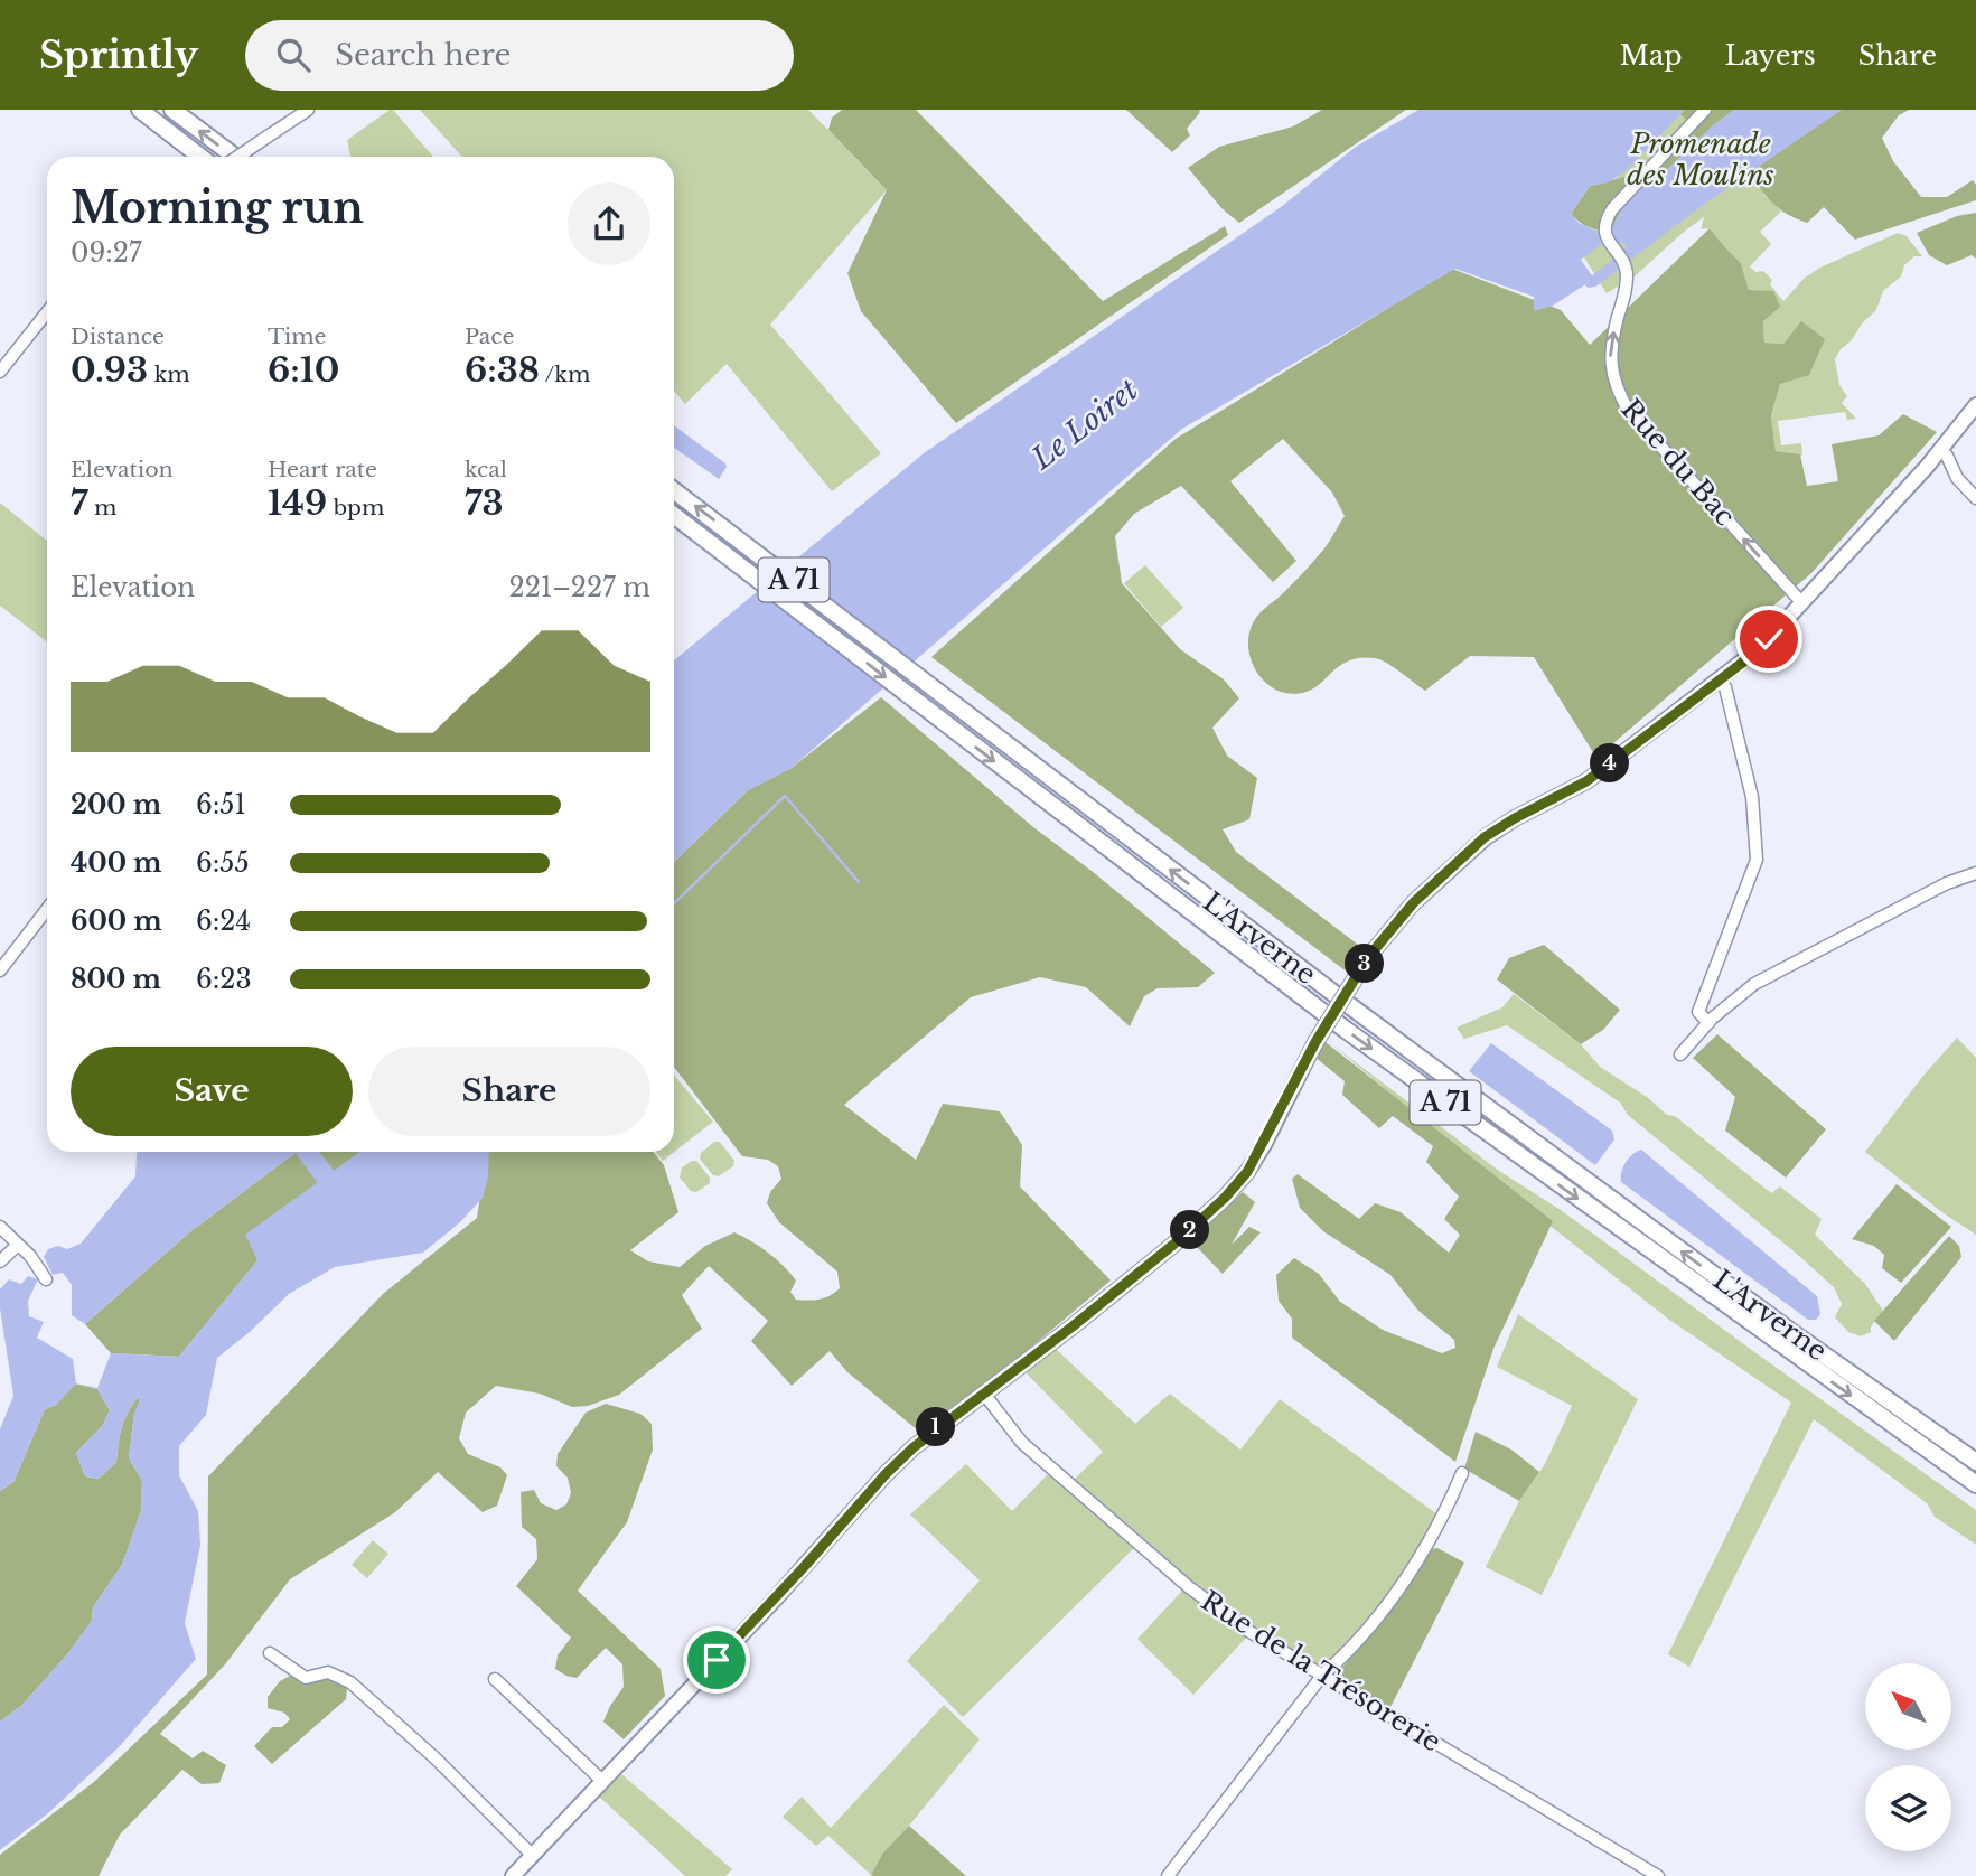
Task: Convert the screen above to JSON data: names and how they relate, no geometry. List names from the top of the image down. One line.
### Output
{"streets":{"highway":["A 71","L'Arverne"],"street":["Rue du Bac","Rue de la Trésorerie"]},"one_way":["Rue du Bac"],"water":["Le Loiret"],"parks":["Promenade des Moulins"],"north":"top left","page":{"header":"Sprintly","search":"Search here","nav":["Map","Layers","Share"],"heading":["Morning run","09:27"],"stats":[["Distance","0.93 km"],["Time","6:10"],["Pace","6:38 /km"],["Elevation","7 m"],["Heart rate","149 bpm"],["kcal","73"]],"chart":["Elevation","221–227 m"],"pins":["4","3","2","1"],"list":[{"name":"200 m","note":"6:51"},{"name":"400 m","note":"6:55"},{"name":"600 m","note":"6:24"},{"name":"800 m","note":"6:23"}],"buttons":["Save","Share"]}}
